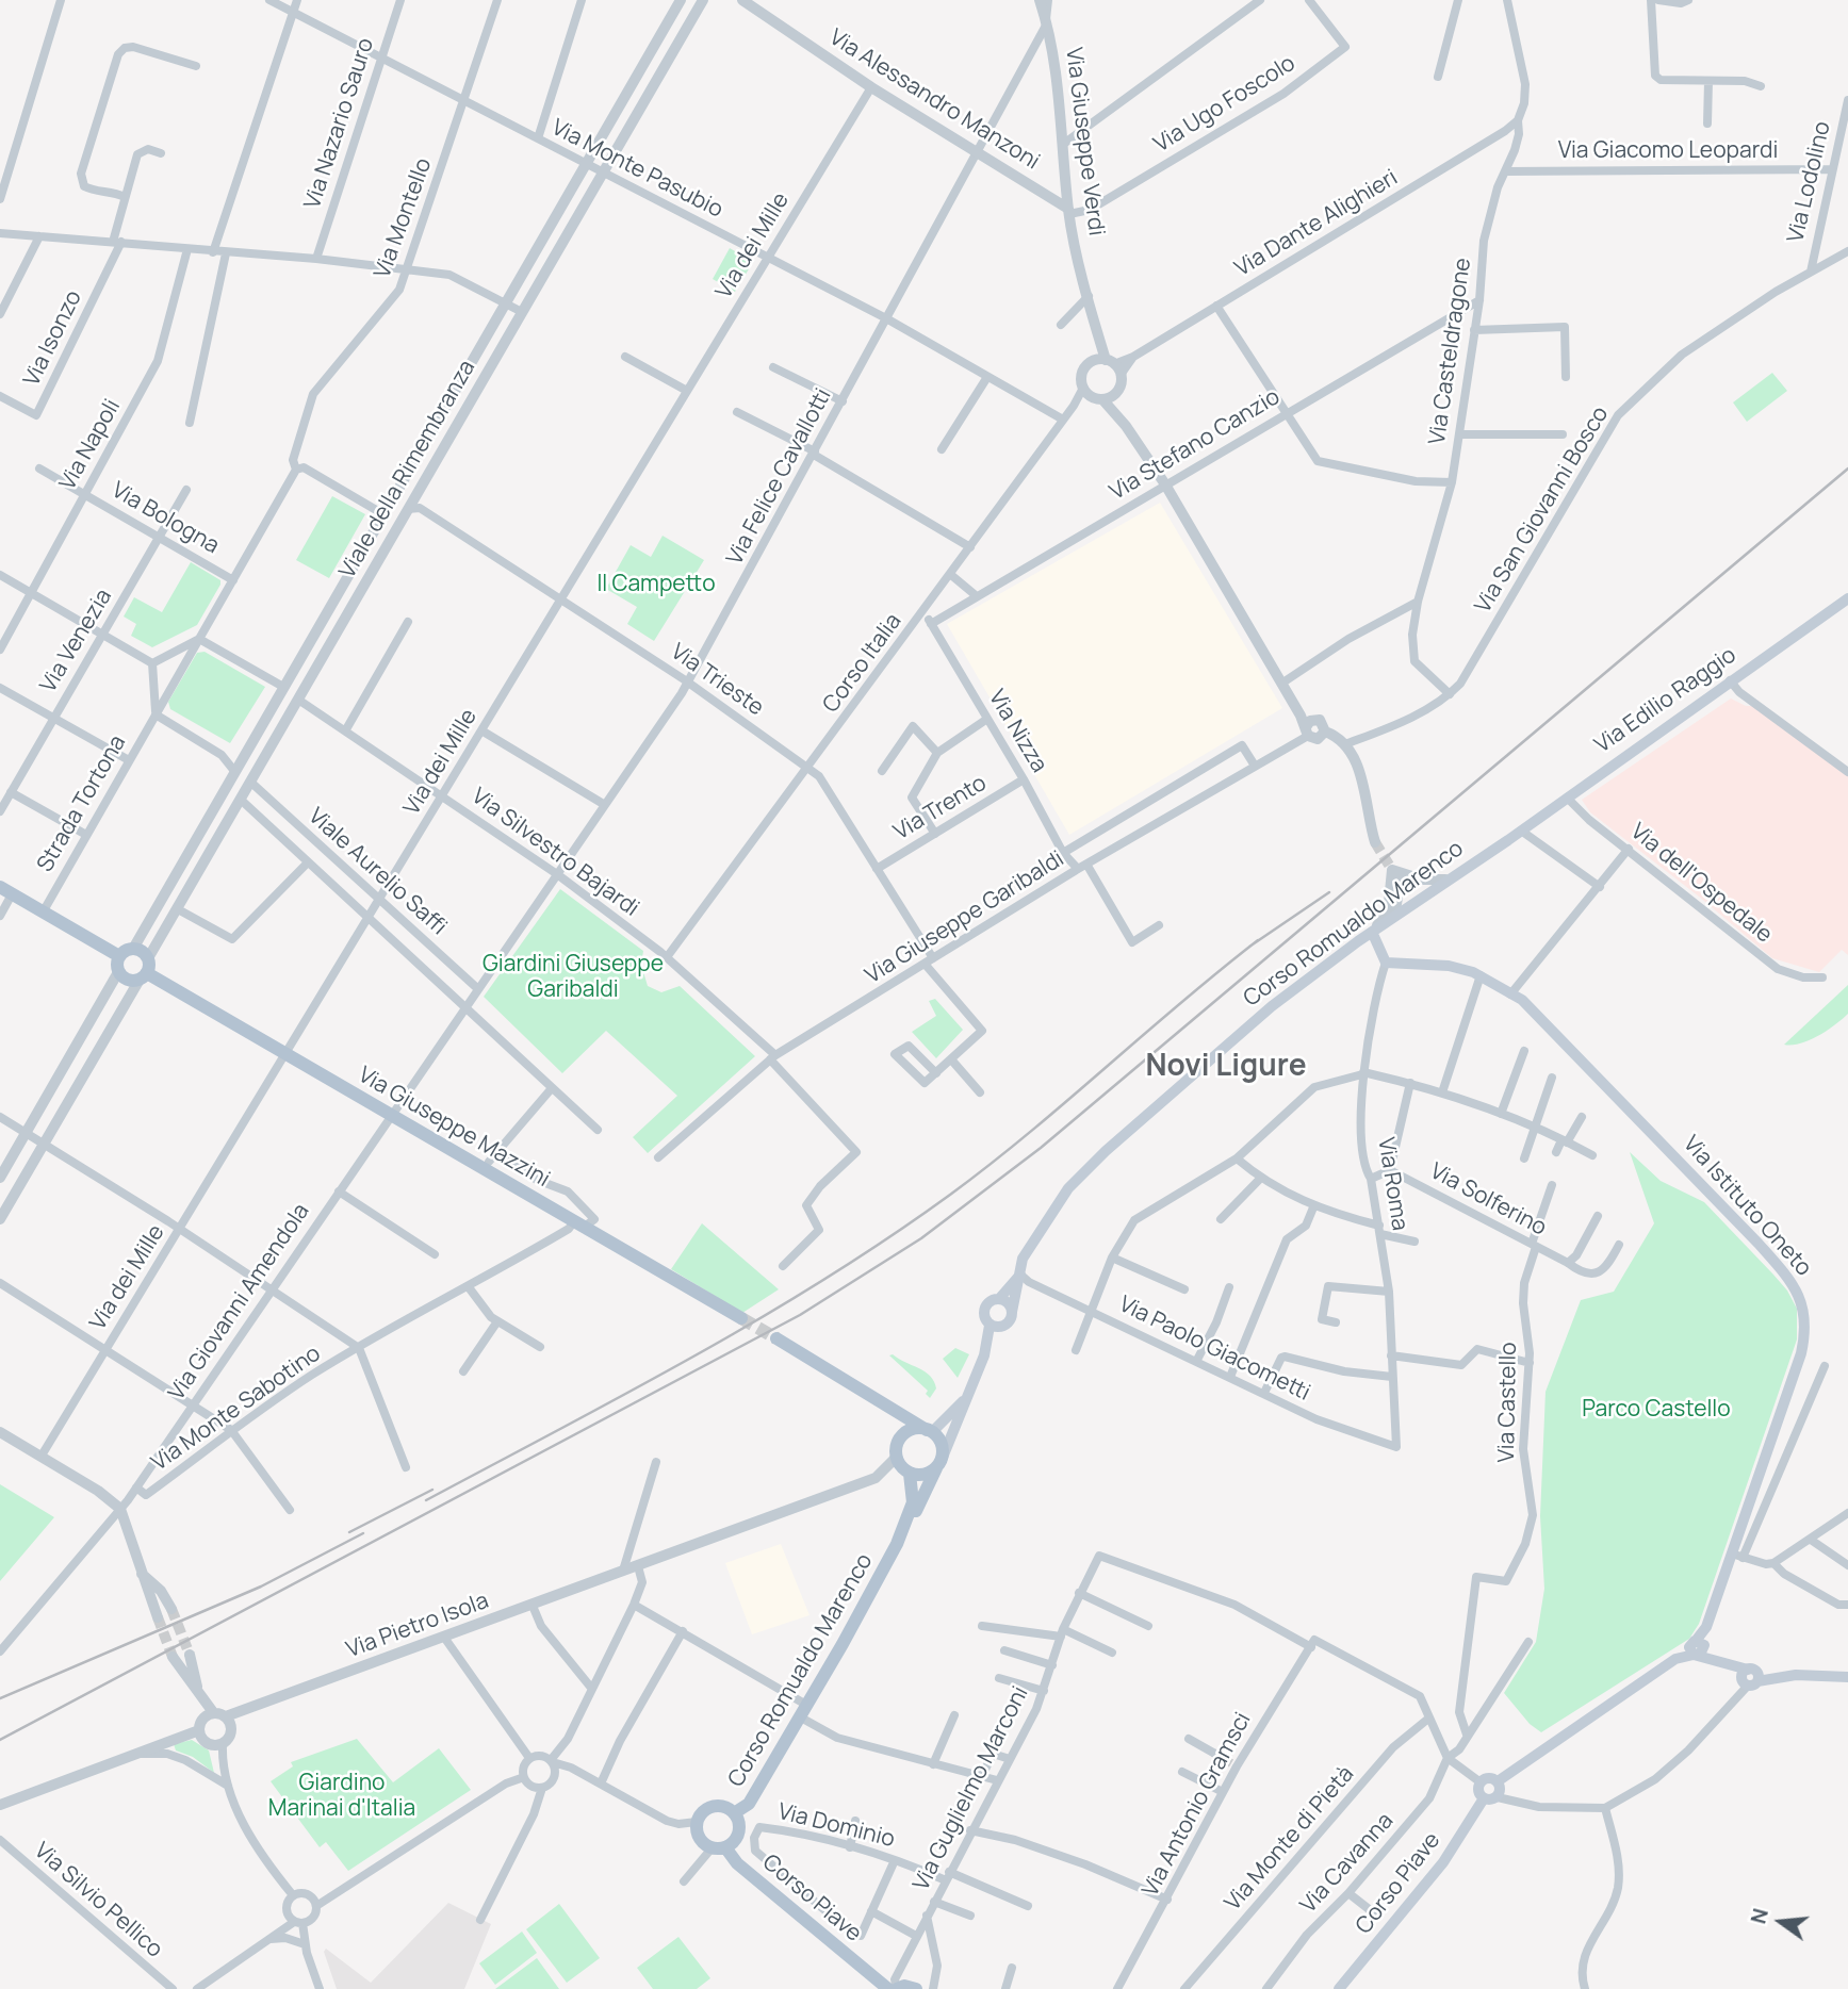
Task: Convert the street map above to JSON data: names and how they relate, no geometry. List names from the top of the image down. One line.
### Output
{"streets":{"main road":["Via Edilio Raggio","Corso Romualdo Marenco","Via Giuseppe Mazzini","Via Istituto Oneto","Corso Piave"],"street":["Via Alessandro Manzoni","Via Ugo Foscolo","Via Nazario Sauro","Via Giuseppe Verdi","Via Giacomo Leopardi","Via Monte Pasubio","Via Lodolino","Via Montello","Via Dante Alighieri","Via dei Mille","Via Isonzo","Via Casteldragone","Via Napoli","Via Stefano Canzio","Viale della Rimembranza","Via Felice Cavallotti","Via San Giovanni Bosco","Via Bologna","Via Venezia","Corso Italia","Via Trieste","Via Nizza","Strada Tortona","Via Trento","Via Silvestro Bajardi","Viale Aurelio Saffi","Via dell'Ospedale","Via Giuseppe Garibaldi","Via Roma","Via Solferino","Via Giovanni Amendola","Via Paolo Giacometti","Via Castello","Via Monte Sabotino","Via Pietro Isola","Via Guglielmo Marconi","Via Antonio Gramsci","Via Dominio","Via Monte di Pietà","Via Cavanna","Via Silvio Pellico"]},"crossings":[["Via Alessandro Manzoni","Via Ugo Foscolo"],["Via Alessandro Manzoni","Via Giuseppe Verdi"],["Via Alessandro Manzoni","Via dei Mille"],["Via Alessandro Manzoni","Via Felice Cavallotti"],["Via Ugo Foscolo","Via Giuseppe Verdi"],["Via Nazario Sauro","Via Monte Pasubio"],["Via Giuseppe Verdi","Via Dante Alighieri"],["Via Giuseppe Verdi","Via Felice Cavallotti"],["Via Giuseppe Verdi","Corso Italia"],["Via Giacomo Leopardi","Via Lodolino"],["Via Giacomo Leopardi","Via Casteldragone"],["Via Monte Pasubio","Via Montello"],["Via Monte Pasubio","Via dei Mille"],["Via Monte Pasubio","Viale della Rimembranza"],["Via Monte Pasubio","Via Felice Cavallotti"],["Via Monte Pasubio","Corso Italia"],["Via Lodolino","Via San Giovanni Bosco"],["Via Montello","Via Bologna"],["Via Montello","Strada Tortona"],["Via Dante Alighieri","Via Casteldragone"],["Via Dante Alighieri","Corso Italia"],["Via dei Mille","Via Trieste"],["Via dei Mille","Via Silvestro Bajardi"],["Via dei Mille","Viale Aurelio Saffi"],["Via dei Mille","Via Giuseppe Mazzini"],["Via Casteldragone","Via Stefano Canzio"],["Via Casteldragone","Via San Giovanni Bosco"],["Via Napoli","Via Bologna"],["Via Stefano Canzio","Via Nizza"],["Viale della Rimembranza","Via Trieste"],["Viale della Rimembranza","Via Silvestro Bajardi"],["Viale della Rimembranza","Viale Aurelio Saffi"],["Viale della Rimembranza","Via Giuseppe Mazzini"],["Via Felice Cavallotti","Via Trieste"],["Via Felice Cavallotti","Via Silvestro Bajardi"],["Via Felice Cavallotti","Viale Aurelio Saffi"],["Via Felice Cavallotti","Via Giuseppe Mazzini"],["Via Felice Cavallotti","Via Giovanni Amendola"],["Via Bologna","Via Venezia"],["Corso Italia","Via Trieste"],["Corso Italia","Via Nizza"],["Corso Italia","Via Silvestro Bajardi"],["Via Trieste","Via Trento"],["Via Trieste","Via Giuseppe Garibaldi"],["Via Edilio Raggio","Via dell'Ospedale"],["Via Edilio Raggio","Corso Romualdo Marenco"],["Via Nizza","Via Trento"],["Via Nizza","Via Giuseppe Garibaldi"],["Via Silvestro Bajardi","Via Giuseppe Garibaldi"],["Corso Romualdo Marenco","Via Paolo Giacometti"],["Corso Romualdo Marenco","Via Pietro Isola"],["Corso Romualdo Marenco","Corso Piave"],["Via Giuseppe Mazzini","Via Giovanni Amendola"],["Via Giuseppe Mazzini","Via Monte Sabotino"],["Via Roma","Via Istituto Oneto"],["Via Roma","Via Paolo Giacometti"],["Via Solferino","Via Castello"],["Via Giovanni Amendola","Via Monte Sabotino"],["Via Castello","Via Cavanna"],["Via Guglielmo Marconi","Via Antonio Gramsci"],["Via Guglielmo Marconi","Via Dominio"],["Via Guglielmo Marconi","Corso Piave"],["Via Dominio","Corso Piave"]],"districts":["Novi Ligure"],"parks":["Il Campetto","Giardini Giuseppe Garibaldi","Parco Castello","Giardino Marinai d'Italia"],"north":"left"}
